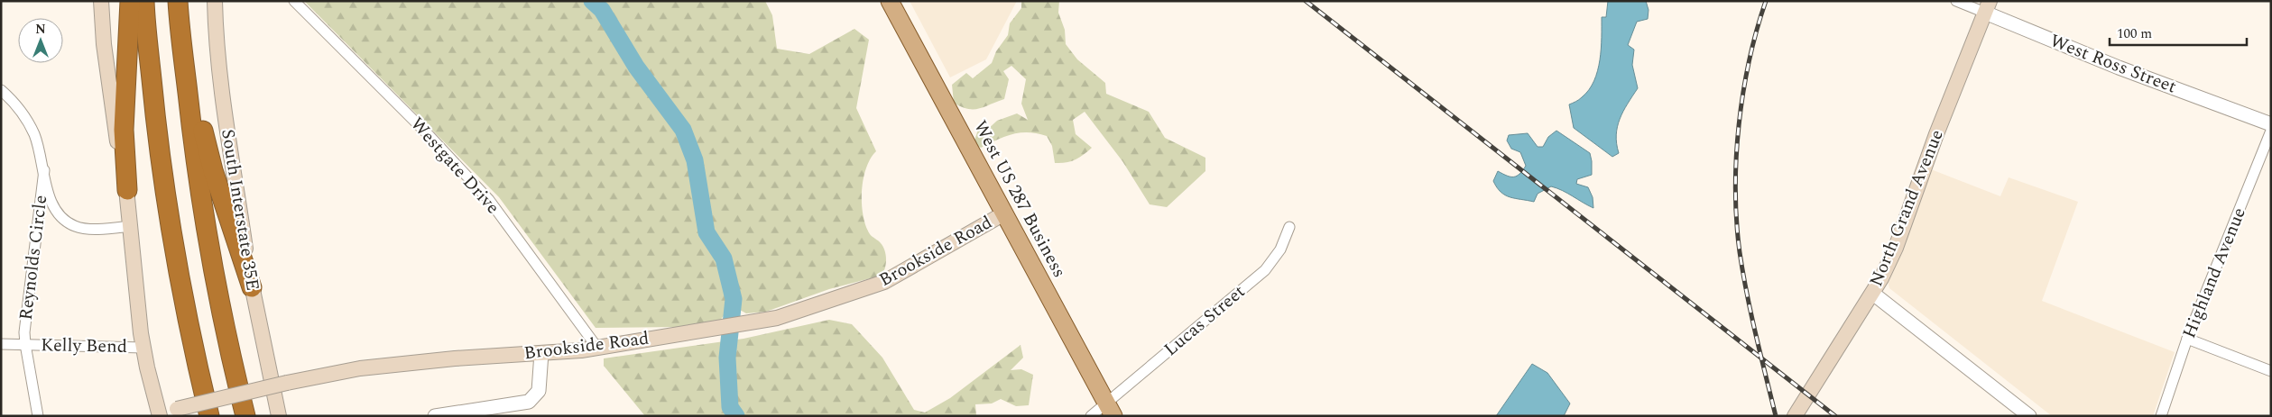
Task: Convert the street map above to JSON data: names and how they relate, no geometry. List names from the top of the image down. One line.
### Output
{"streets":{"main road":["West US 287 Business","North Grand Avenue","South Interstate 35E","Brookside Road"],"street":["West Ross Street","Westgate Drive","Reynolds Circle","Highland Avenue","Lucas Street","Kelly Bend"]},"crossings":[["West Ross Street","North Grand Avenue"],["Westgate Drive","Brookside Road"],["West US 287 Business","Brookside Road"],["West US 287 Business","Lucas Street"],["Reynolds Circle","Kelly Bend"]],"scale_bar":"100 m","north":"top"}
